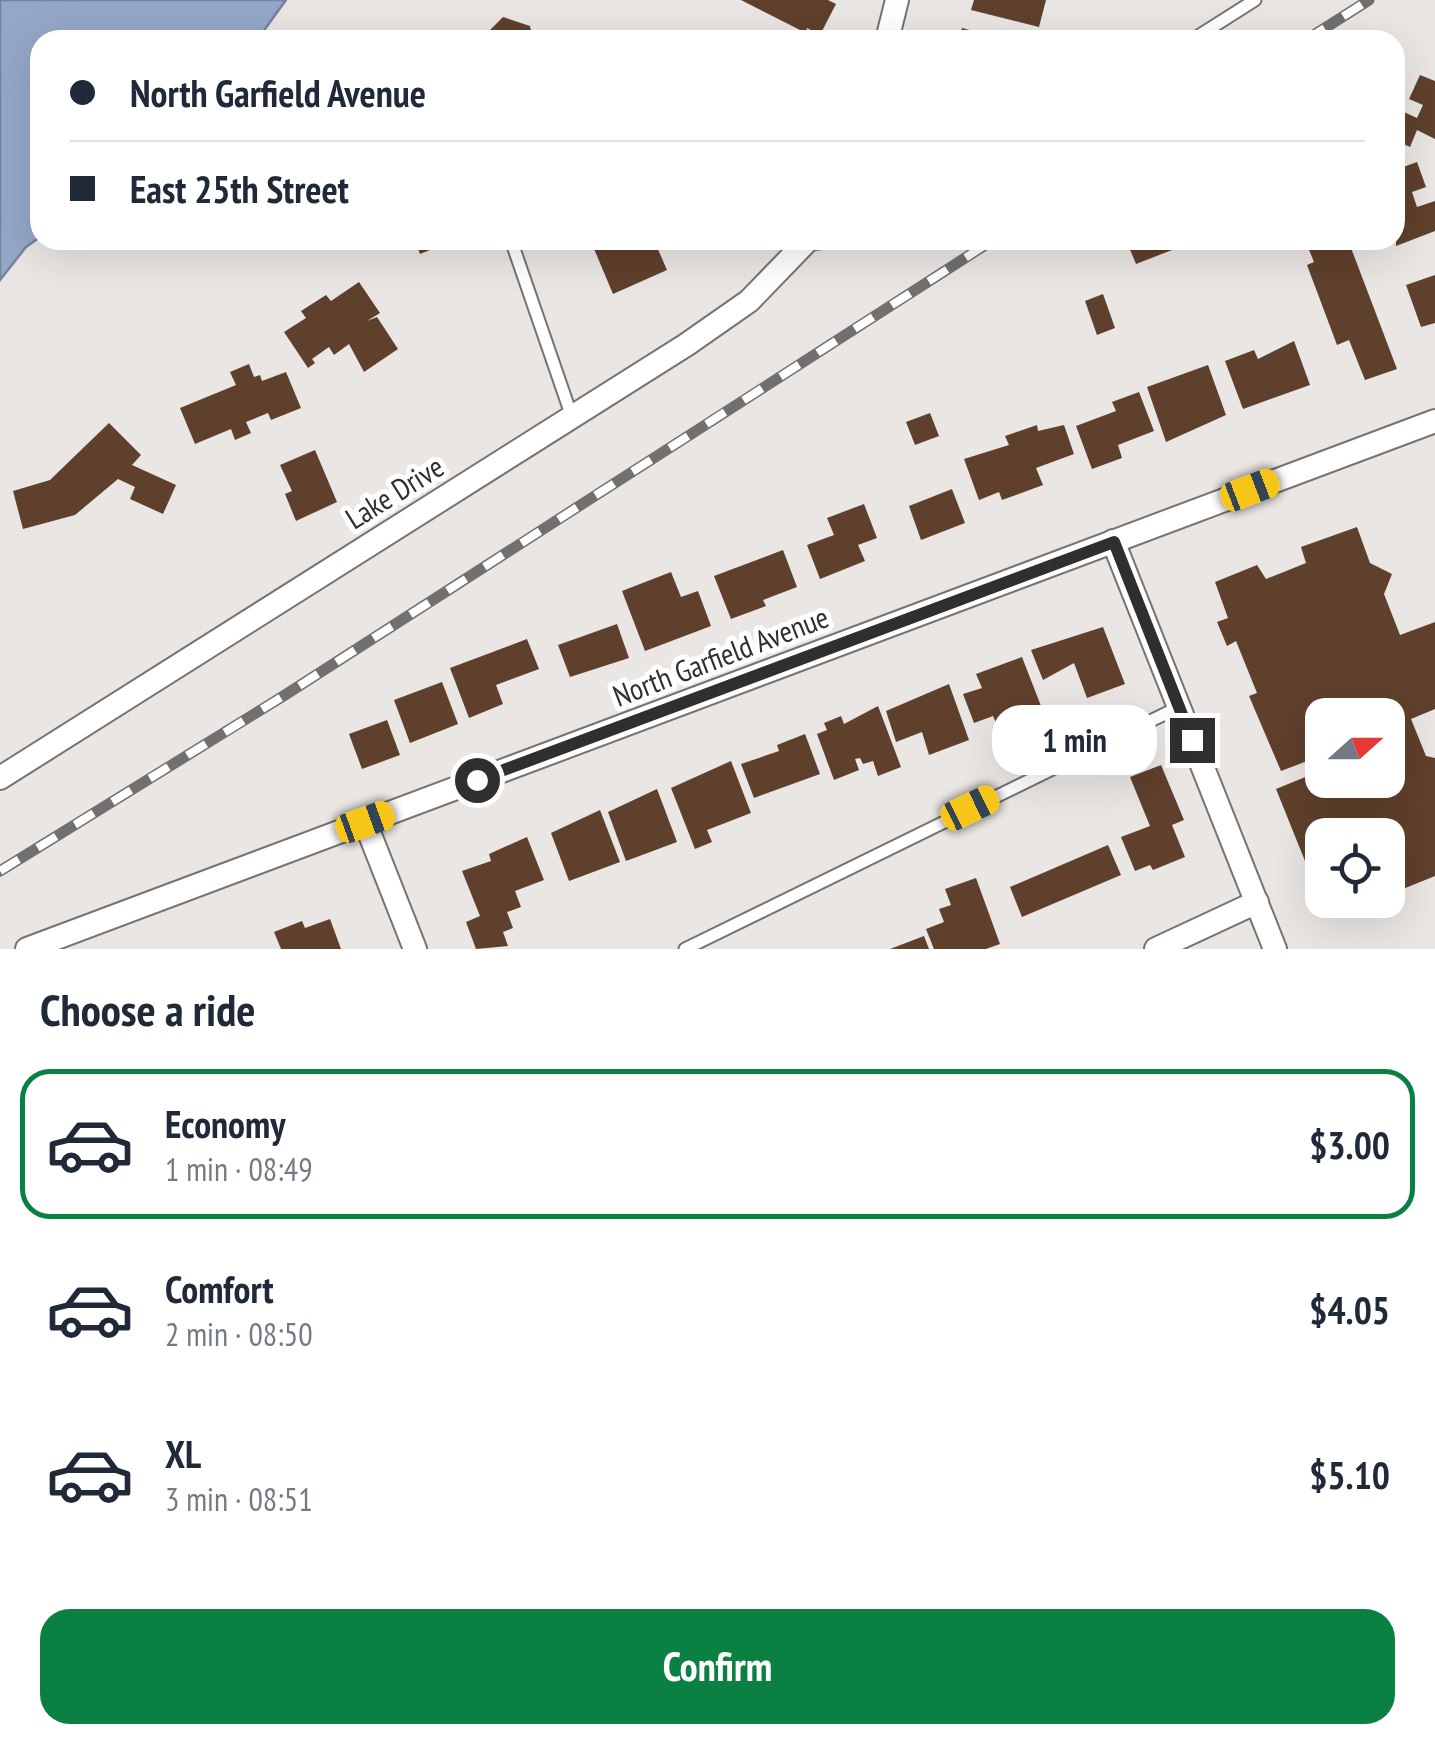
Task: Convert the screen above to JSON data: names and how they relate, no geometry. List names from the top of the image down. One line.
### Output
{"streets":{"street":["Lake Drive","North Garfield Avenue"]},"north":"right","page":{"banner":["North Garfield Avenue","East 25th Street"],"bubble":"1 min","heading":"Choose a ride","list":[{"name":"Economy","note":"1 min · 08:49","value":"$3.00"},{"name":"Comfort","note":"2 min · 08:50","value":"$4.05"},{"name":"XL","note":"3 min · 08:51","value":"$5.10"}],"buttons":"Confirm"}}
